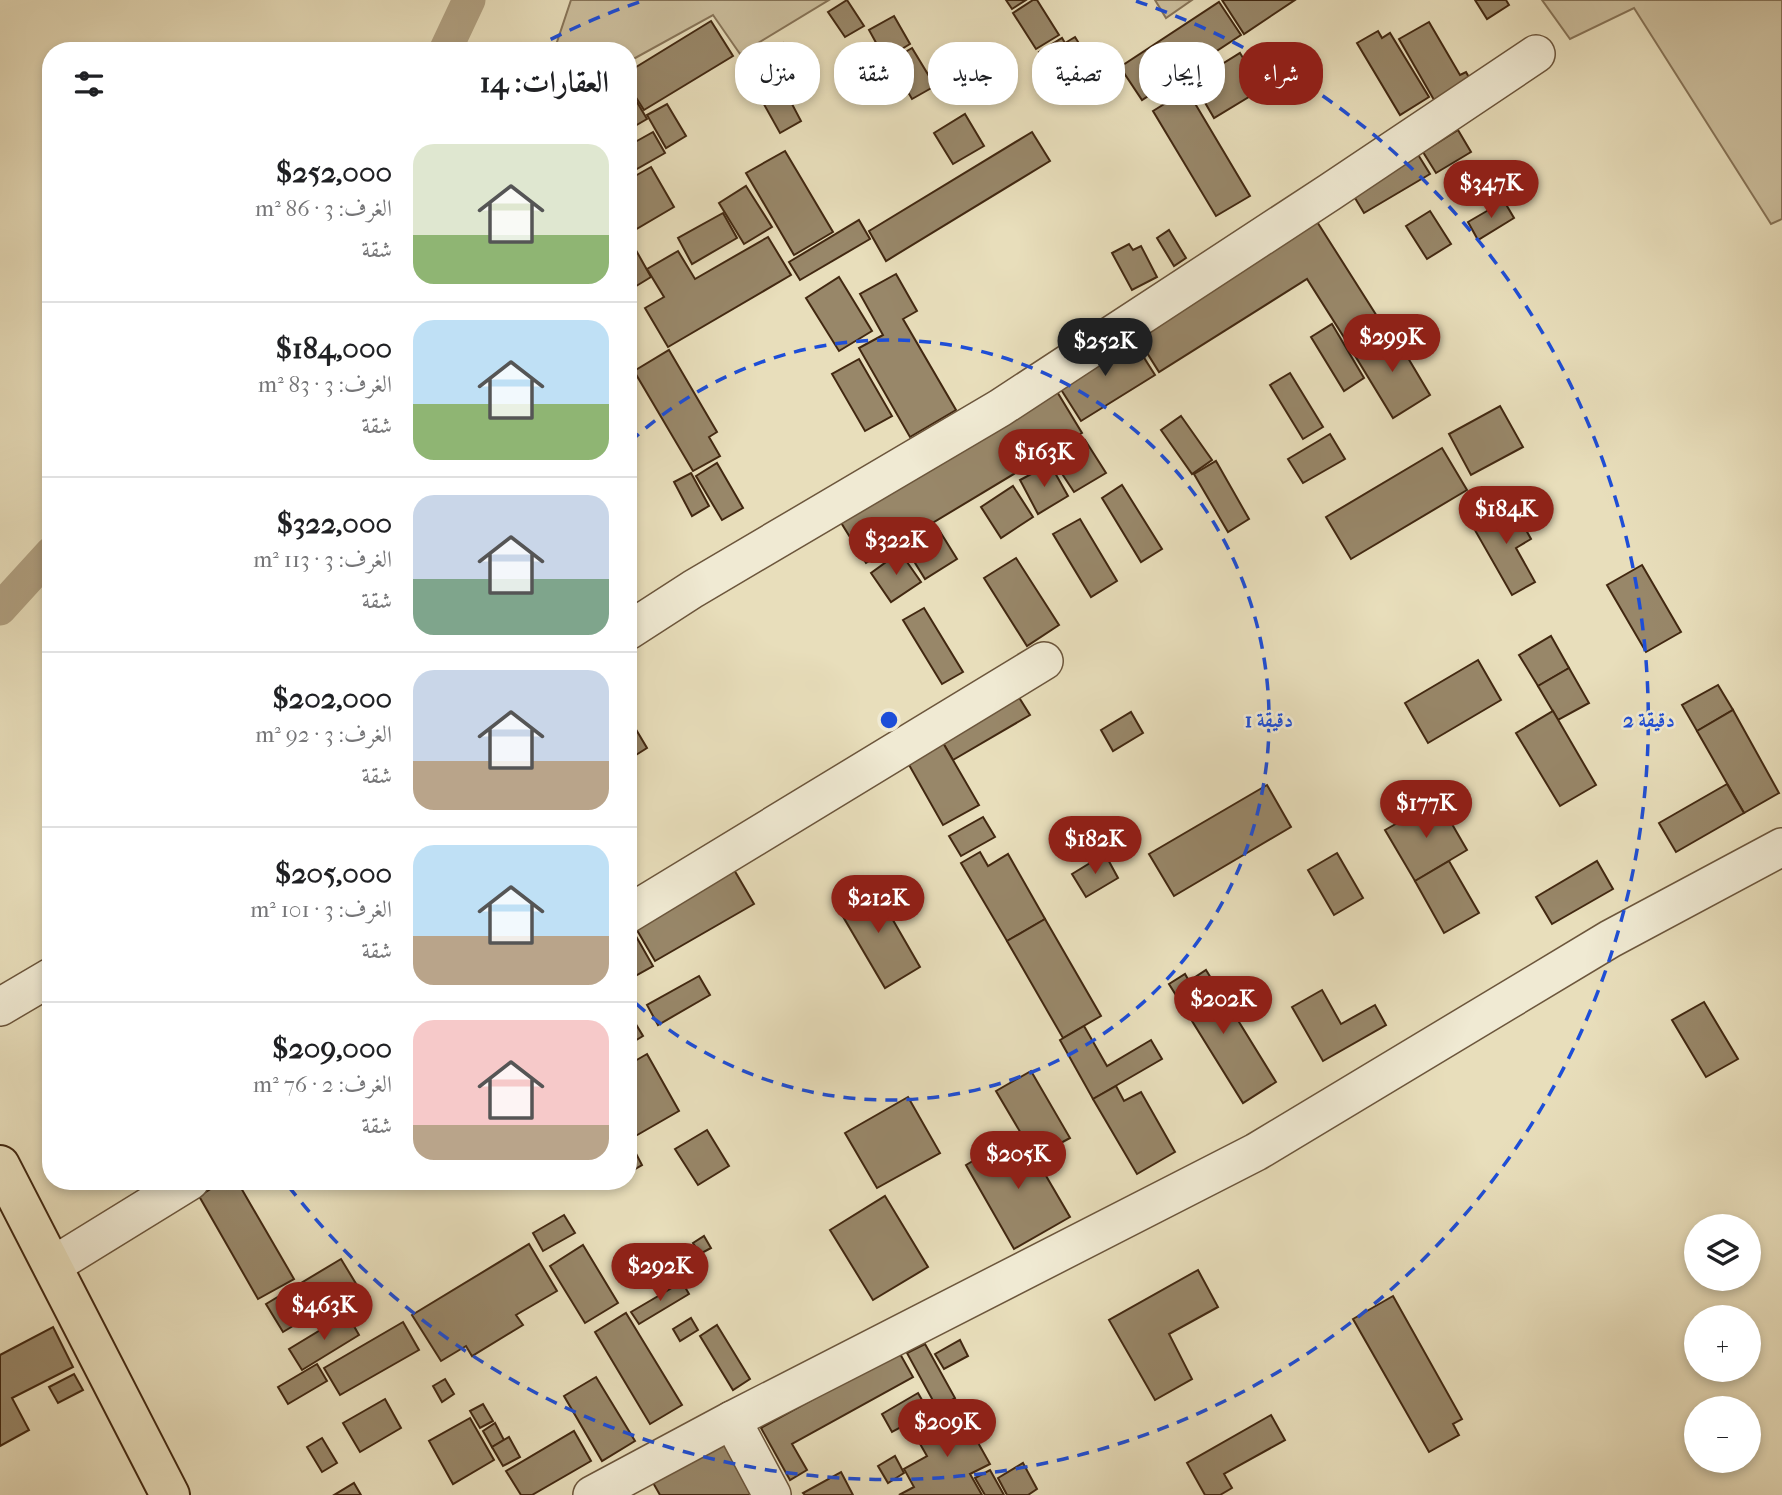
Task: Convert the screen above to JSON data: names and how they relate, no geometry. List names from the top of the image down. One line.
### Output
{"page":{"chip":["شراء","إيجار","تصفية","جديد","شقة","منزل"],"heading":"العقارات: 14","list":[{"name":"$252,000","note":"الغرف: 3 · 86 m² · شقة"},{"name":"$184,000","note":"الغرف: 3 · 83 m² · شقة"},{"name":"$322,000","note":"الغرف: 3 · 113 m² · شقة"},{"name":"$202,000","note":"الغرف: 3 · 92 m² · شقة"},{"name":"$205,000","note":"الغرف: 3 · 101 m² · شقة"},{"name":"$209,000","note":"الغرف: 2 · 76 m² · شقة"}],"price":["$347K","$299K","$252K","$163K","$184K","$322K","$177K","$182K","$212K","$202K","$205K","$292K","$463K","$209K"],"map_buttons":["+","−"]},"rings":["1 دقيقة","2 دقيقة"]}
